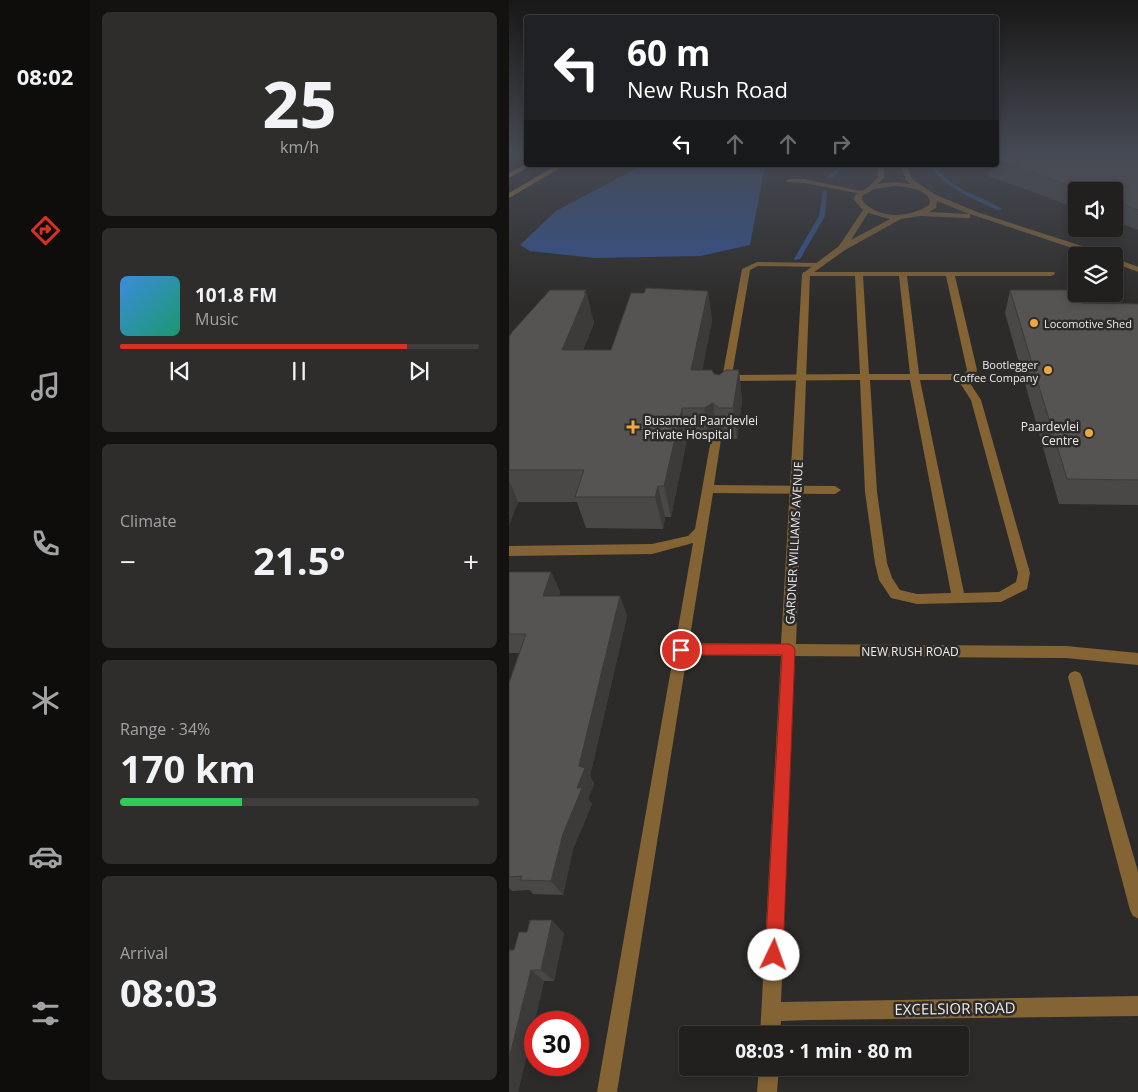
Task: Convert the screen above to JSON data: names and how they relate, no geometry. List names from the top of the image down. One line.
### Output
{"streets":{"street":["GARDNER WILLIAMS AVENUE","NEW RUSH ROAD","EXCELSIOR ROAD"]},"crossings":[["GARDNER WILLIAMS AVENUE","NEW RUSH ROAD"],["GARDNER WILLIAMS AVENUE","EXCELSIOR ROAD"]],"places":{"other":["Locomotive Shed","Bootlegger Coffee Company","Paardevlei Centre"],"health":["Busamed Paardevlei Private Hospital"]},"page":{"tabs":"08:02","tile":[["25","km/h"],"Climate",["Range · 34%","170 km"],["Arrival","08:03"]],"turn":["60 m","New Rush Road"],"song":["101.8 FM","Music"],"heat":["−","21.5°","+"],"limit":"30","trip":"08:03 · 1 min · 80 m"}}
